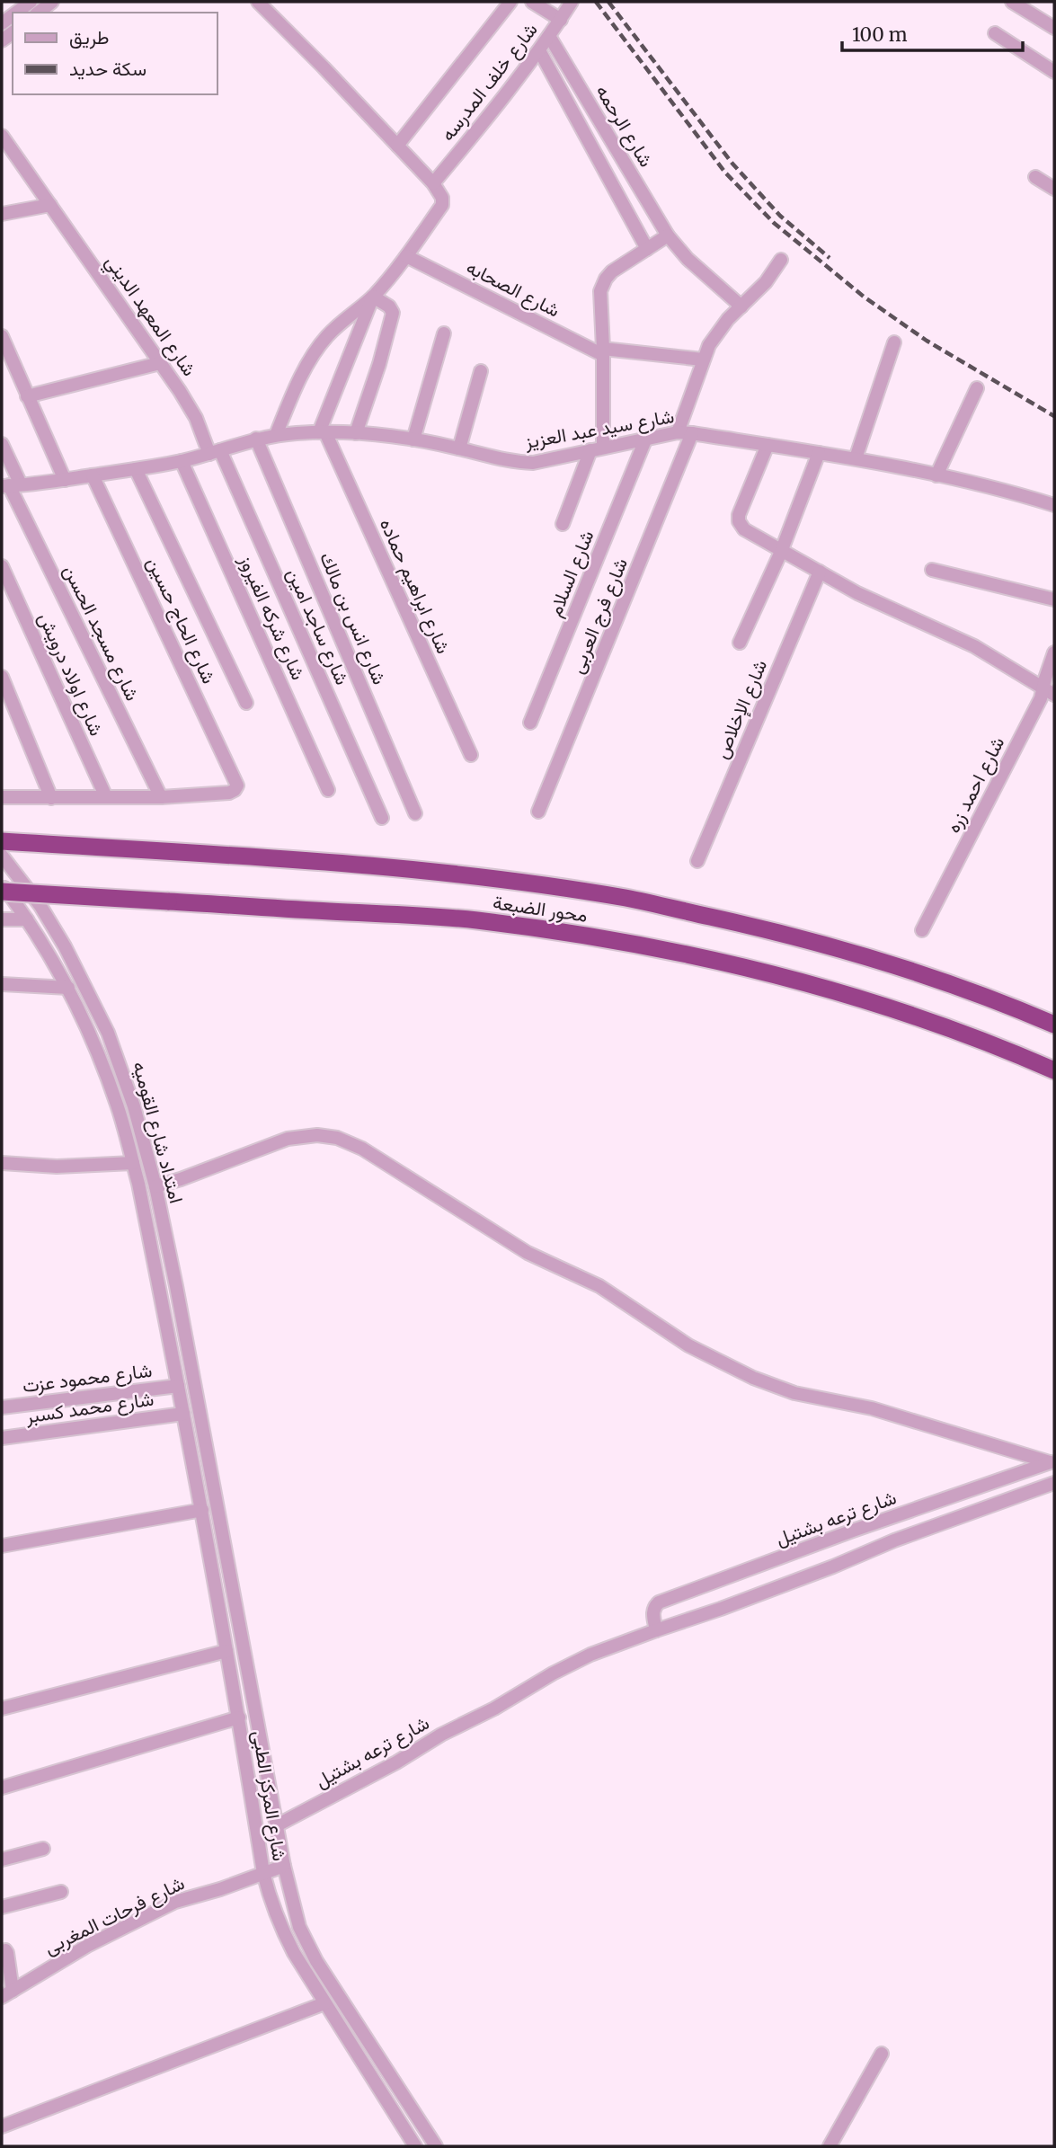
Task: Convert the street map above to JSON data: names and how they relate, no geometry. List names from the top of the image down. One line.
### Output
{"streets":{"highway":["محور الضبعة"],"street":["شارع خلف المدرسه","شارع الرحمه","شارع الصحابه","شارع المعهد الديني","شارع سيد عبد العزيز","شارع السلام","شارع ابراهيم حماده","شارع فرج العربى","شارع شركه الفيروز","شارع انس بن مالك","شارع الحاج حسين","شارع ساجد امين","شارع مسجد الحسن","شارع اولاد درويش","شارع الإخلاص","شارع احمد زره","امتداد شارع القوميه","شارع محمود عزت","شارع محمد كسبر","شارع ترعه بشتيل","شارع المركز الطبى","شارع فرحات المغربى"]},"crossings":[["شارع خلف المدرسه","شارع الرحمه"],["شارع المعهد الديني","شارع سيد عبد العزيز"],["شارع المعهد الديني","شارع ساجد امين"],["شارع سيد عبد العزيز","شارع السلام"],["شارع سيد عبد العزيز","شارع ابراهيم حماده"],["شارع سيد عبد العزيز","شارع فرج العربى"],["شارع سيد عبد العزيز","شارع شركه الفيروز"],["شارع سيد عبد العزيز","شارع انس بن مالك"],["شارع سيد عبد العزيز","شارع الحاج حسين"],["شارع سيد عبد العزيز","شارع ساجد امين"],["شارع سيد عبد العزيز","شارع مسجد الحسن"],["شارع الحاج حسين","شارع مسجد الحسن"],["امتداد شارع القوميه","شارع محمود عزت"],["امتداد شارع القوميه","شارع محمد كسبر"],["امتداد شارع القوميه","شارع المركز الطبى"],["شارع محمد كسبر","شارع المركز الطبى"],["شارع ترعه بشتيل","شارع المركز الطبى"],["شارع المركز الطبى","شارع فرحات المغربى"]],"legend":["طريق","سكة حديد"],"scale_bar":"100 m"}
